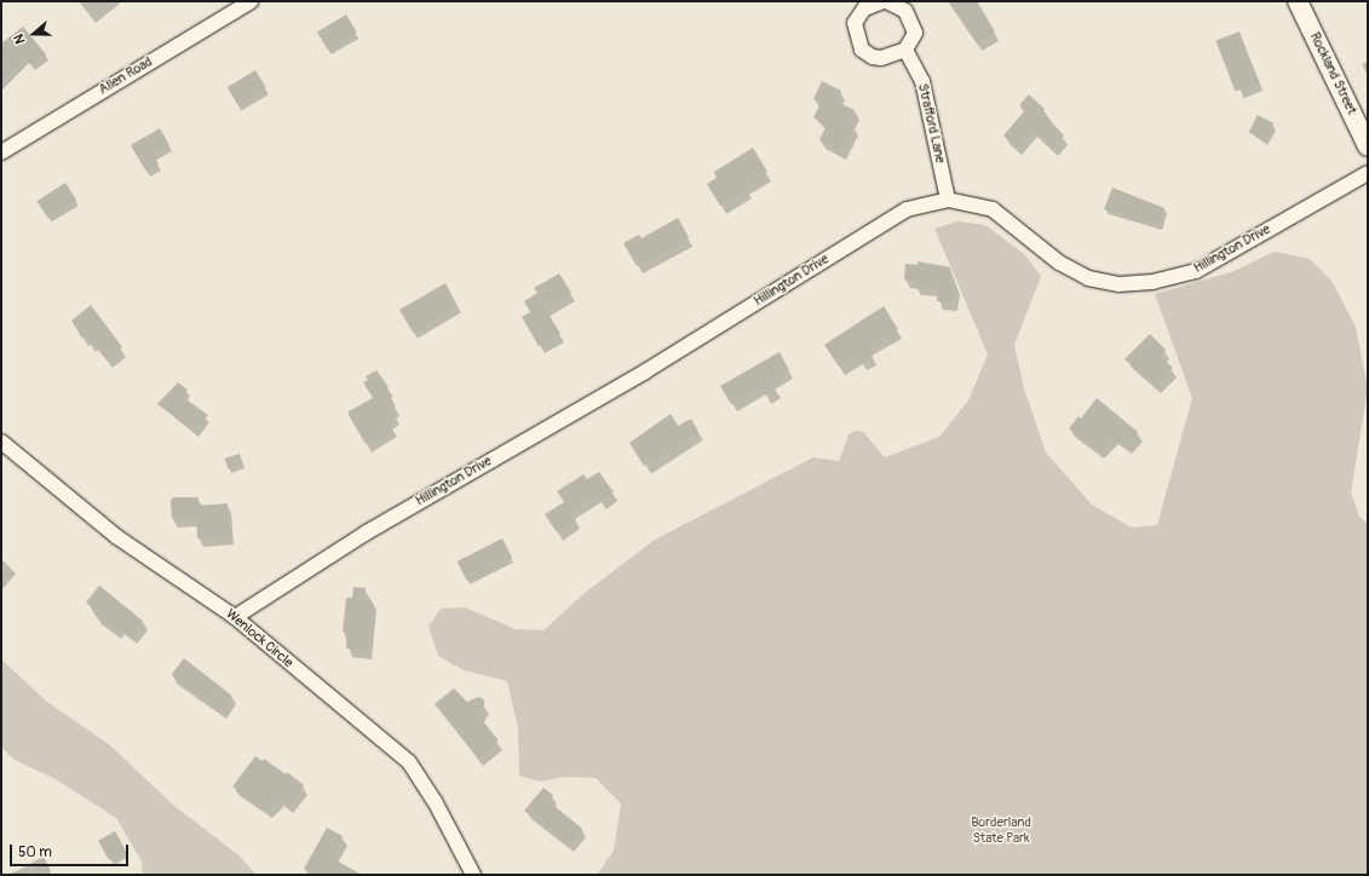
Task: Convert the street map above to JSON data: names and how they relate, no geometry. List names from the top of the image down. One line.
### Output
{"streets":{"street":["Rockland Street","Allen Road","Strafford Lane","Hillington Drive","Wenlock Circle"]},"crossings":[["Strafford Lane","Hillington Drive"],["Hillington Drive","Wenlock Circle"]],"parks":["Borderland State Park"],"scale_bar":"50 m","north":"left"}
